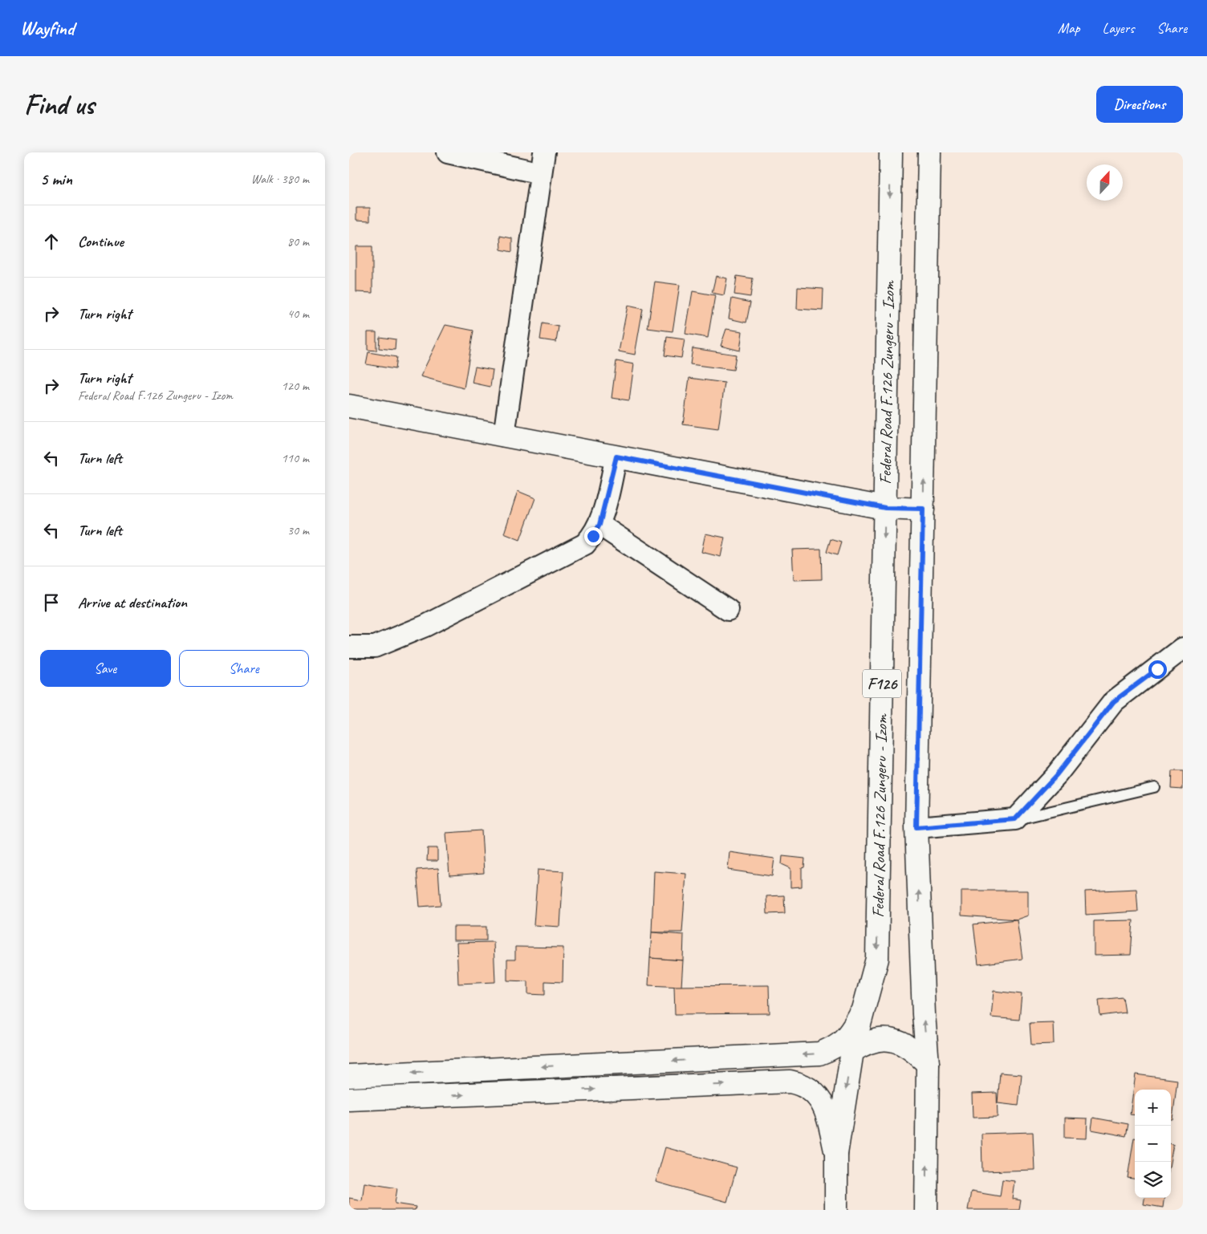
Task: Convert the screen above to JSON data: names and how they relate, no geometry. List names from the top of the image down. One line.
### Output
{"streets":{"main road":["Federal Road F.126 Zungeru - Izom","F126"]},"north":"top","page":{"header":"Wayfind","nav":["Map","Layers","Share"],"buttons":["Directions",["Save","Share"]],"title":"Find us","heading":["5 min","Walk · 380 m"],"list":[["Continue","80 m"],["Turn right","40 m"],["Turn right","Federal Road F.126 Zungeru - Izom","120 m"],["Turn left","110 m"],["Turn left","30 m"],"Arrive at destination"],"map_buttons":["+","−"]}}
